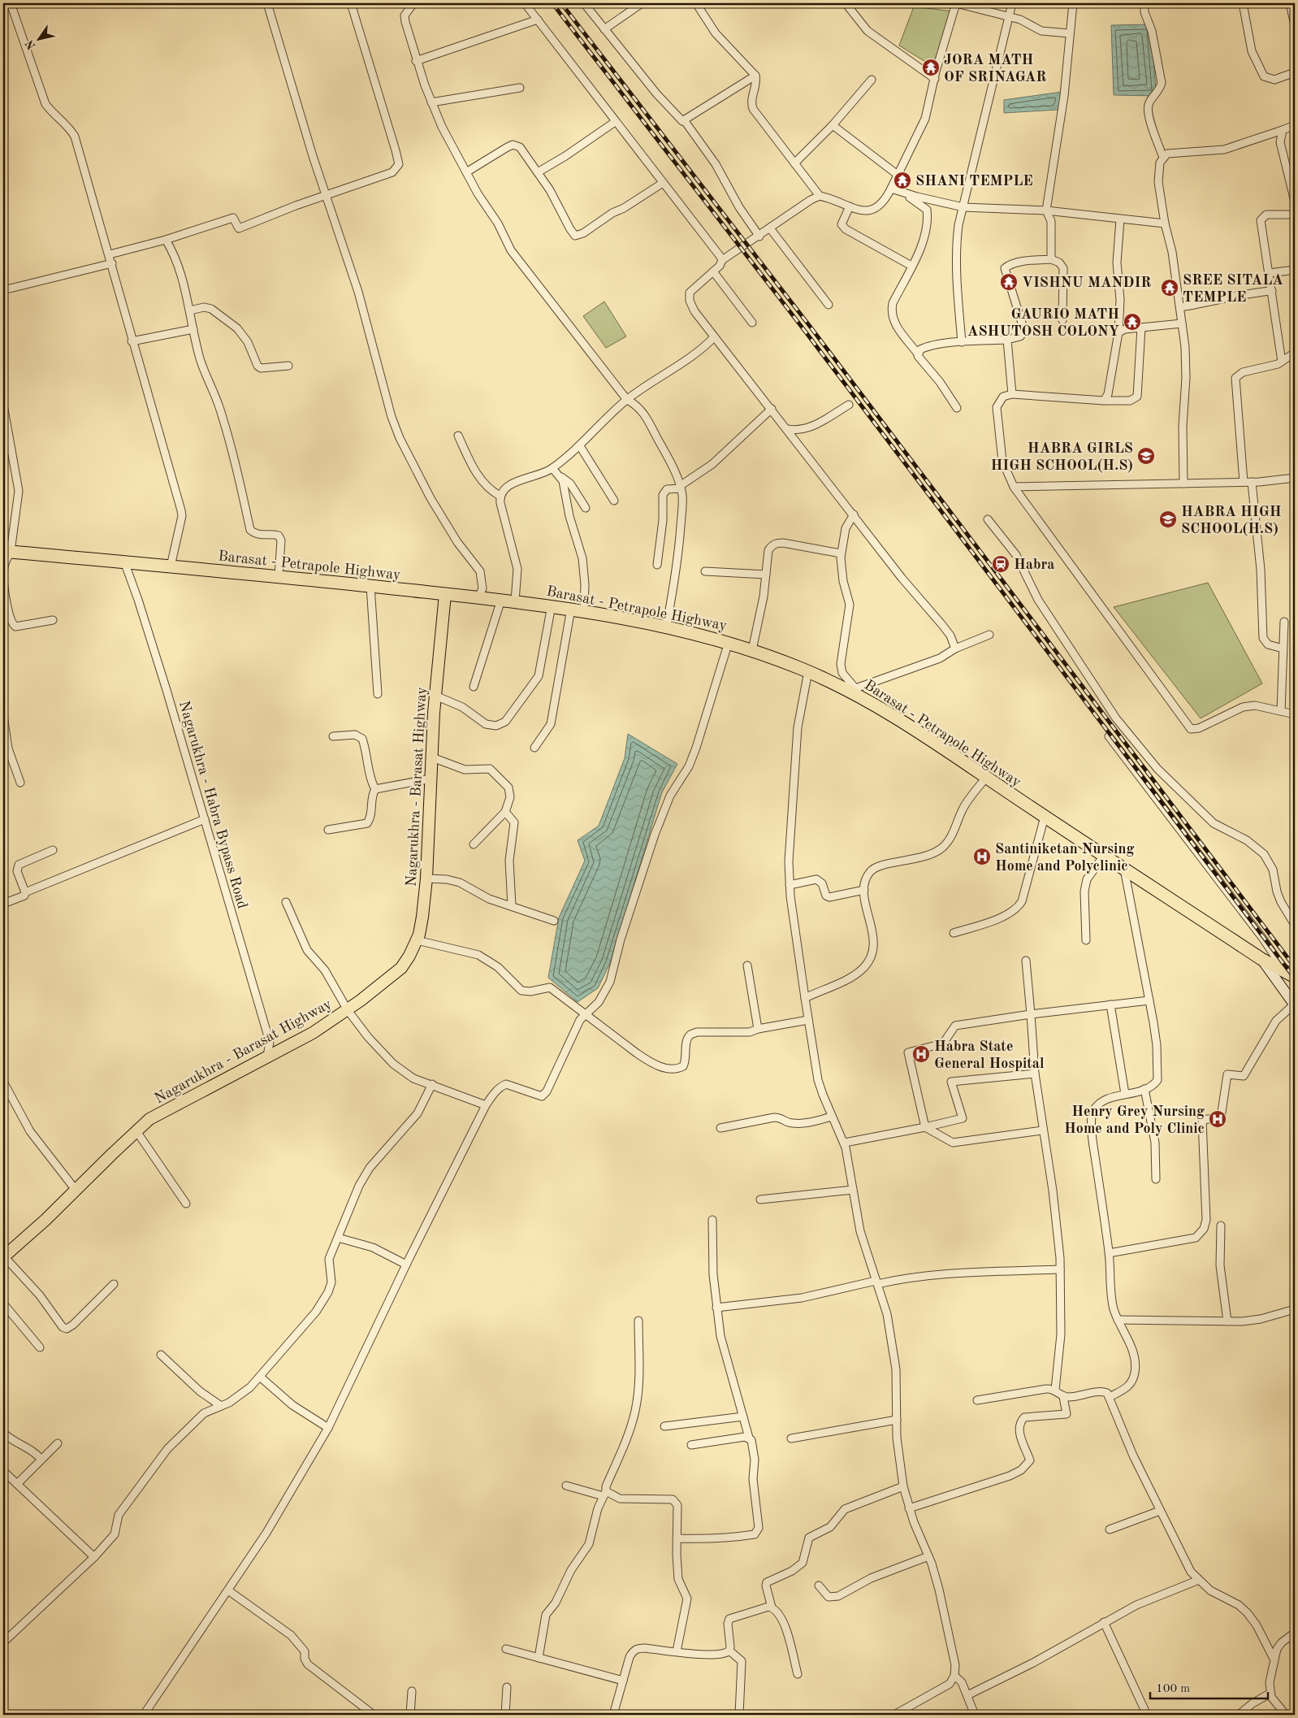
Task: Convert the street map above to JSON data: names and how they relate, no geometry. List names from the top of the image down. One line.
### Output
{"streets":{"highway":["Barasat - Petrapole Highway"],"main road":["Nagarukhra - Barasat Highway"],"street":["Nagarukhra - Habra Bypass Road"]},"crossings":[["Barasat - Petrapole Highway","Nagarukhra - Barasat Highway"],["Barasat - Petrapole Highway","Nagarukhra - Habra Bypass Road"],["Nagarukhra - Barasat Highway","Nagarukhra - Habra Bypass Road"]],"places":{"temple":["JORA MATH OF SRINAGAR","SHANI TEMPLE","VISHNU MANDIR","SREE SITALA TEMPLE","GAURIO MATH ASHUTOSH COLONY"],"school or university":["HABRA GIRLS HIGH SCHOOL(H.S)","HABRA HIGH SCHOOL(H.S)"],"station":["Habra"],"hospital":["Santiniketan Nursing Home and Polyclinic","Habra State General Hospital","Henry Grey Nursing Home and Poly Clinic"]},"scale_bar":"100 m","north":"bottom left"}
